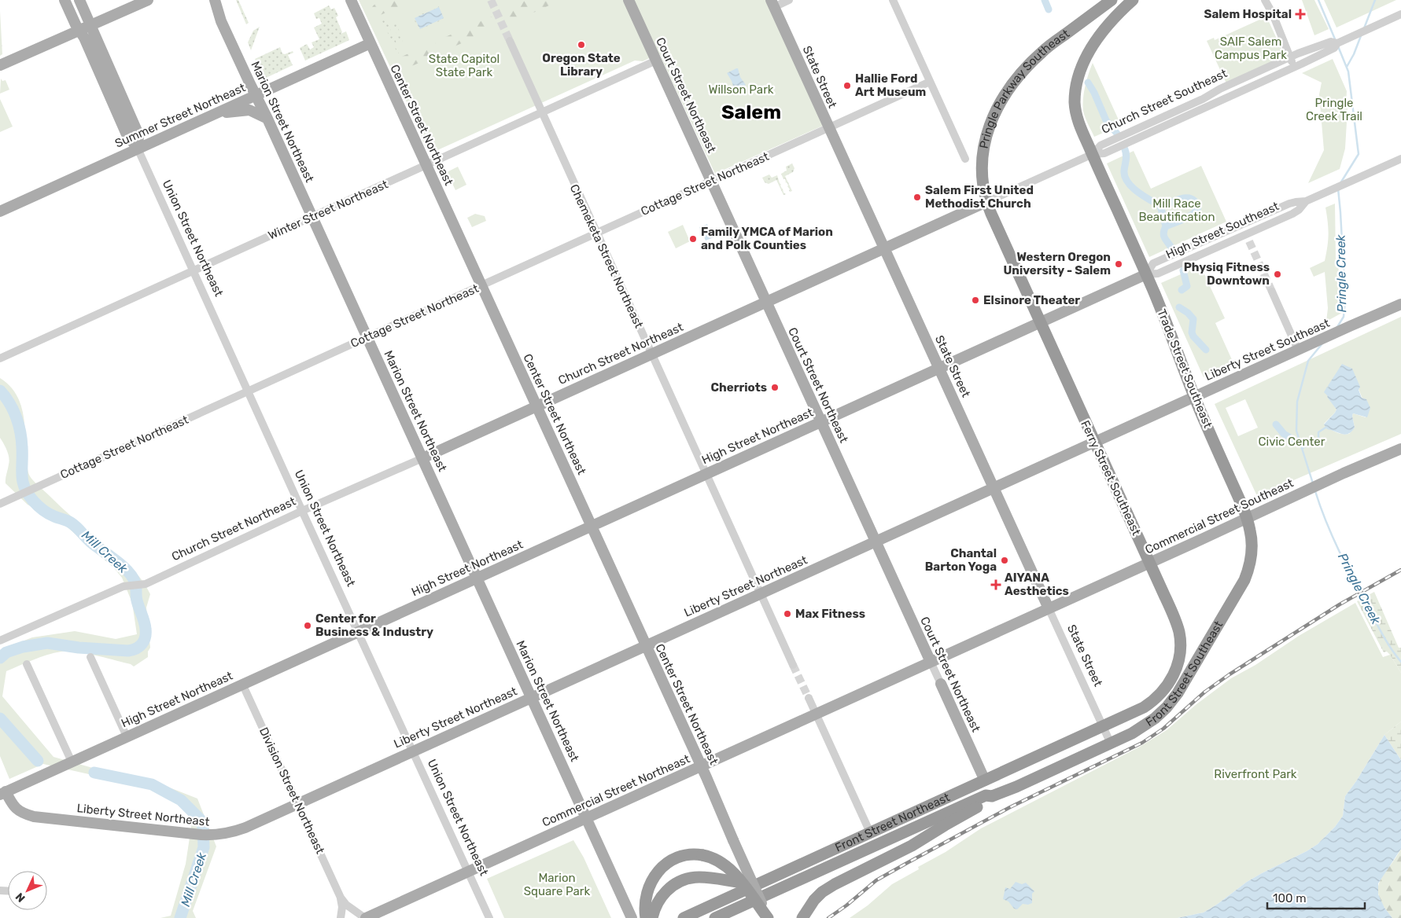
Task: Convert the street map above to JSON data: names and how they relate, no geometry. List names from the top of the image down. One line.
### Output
{"streets":{"highway":["Pringle Parkway Southeast","Trade Street Southeast","Ferry Street Southeast","Front Street Southeast","Front Street Northeast"],"main road":["State Street","Court Street Northeast","Church Street Southeast","Summer Street Northeast","Marion Street Northeast","Center Street Northeast","High Street Southeast","Union Street Northeast","Liberty Street Southeast","Church Street Northeast","High Street Northeast","Commercial Street Southeast","Liberty Street Northeast","Commercial Street Northeast"],"street":["Cottage Street Northeast","Winter Street Northeast","Chemeketa Street Northeast","Division Street Northeast"]},"crossings":[["State Street","Church Street Southeast"],["State Street","Cottage Street Northeast"],["State Street","High Street Southeast"],["State Street","Liberty Street Southeast"],["State Street","Church Street Northeast"],["State Street","High Street Northeast"],["State Street","Ferry Street Southeast"],["State Street","Commercial Street Southeast"],["State Street","Liberty Street Northeast"],["State Street","Front Street Southeast"],["State Street","Commercial Street Northeast"],["State Street","Front Street Northeast"],["Pringle Parkway Southeast","Church Street Southeast"],["Pringle Parkway Southeast","Ferry Street Southeast"],["Court Street Northeast","Cottage Street Northeast"],["Court Street Northeast","Winter Street Northeast"],["Court Street Northeast","Church Street Northeast"],["Court Street Northeast","High Street Northeast"],["Court Street Northeast","Liberty Street Northeast"],["Court Street Northeast","Commercial Street Northeast"],["Court Street Northeast","Front Street Northeast"],["Church Street Southeast","Church Street Northeast"],["Church Street Southeast","Trade Street Southeast"],["Church Street Southeast","Ferry Street Southeast"],["Summer Street Northeast","Marion Street Northeast"],["Summer Street Northeast","Center Street Northeast"],["Summer Street Northeast","Union Street Northeast"],["Marion Street Northeast","Cottage Street Northeast"],["Marion Street Northeast","Winter Street Northeast"],["Marion Street Northeast","Church Street Northeast"],["Marion Street Northeast","High Street Northeast"],["Marion Street Northeast","Liberty Street Northeast"],["Marion Street Northeast","Commercial Street Northeast"],["Center Street Northeast","Cottage Street Northeast"],["Center Street Northeast","Winter Street Northeast"],["Center Street Northeast","Church Street Northeast"],["Center Street Northeast","High Street Northeast"],["Center Street Northeast","Liberty Street Northeast"],["Center Street Northeast","Commercial Street Northeast"],["Cottage Street Northeast","Union Street Northeast"],["Cottage Street Northeast","Chemeketa Street Northeast"],["Winter Street Northeast","Union Street Northeast"],["Winter Street Northeast","Chemeketa Street Northeast"],["High Street Southeast","Trade Street Southeast"],["High Street Southeast","High Street Northeast"],["High Street Southeast","Ferry Street Southeast"],["Union Street Northeast","Church Street Northeast"],["Union Street Northeast","High Street Northeast"],["Union Street Northeast","Liberty Street Northeast"],["Union Street Northeast","Commercial Street Northeast"],["Chemeketa Street Northeast","Church Street Northeast"],["Chemeketa Street Northeast","High Street Northeast"],["Chemeketa Street Northeast","Liberty Street Northeast"],["Liberty Street Southeast","Trade Street Southeast"],["Liberty Street Southeast","Ferry Street Southeast"],["Liberty Street Southeast","Liberty Street Northeast"],["Trade Street Southeast","Commercial Street Southeast"],["Trade Street Southeast","Front Street Southeast"],["High Street Northeast","Liberty Street Northeast"],["High Street Northeast","Division Street Northeast"],["Ferry Street Southeast","Commercial Street Southeast"],["Ferry Street Southeast","Front Street Northeast"],["Commercial Street Southeast","Commercial Street Northeast"],["Liberty Street Northeast","Division Street Northeast"],["Front Street Southeast","Front Street Northeast"]],"districts":["Salem"],"water":["Pringle Creek","Mill Creek"],"parks":["SAIF Salem Campus Park","State Capitol State Park","Willson Park","Pringle Creek Trail","Mill Race Beautification","Civic Center","Riverfront Park","Marion Square Park"],"places":{"health":["Salem Hospital","AIYANA Aesthetics"],"other":["Oregon State Library","Hallie Ford Art Museum","Salem First United Methodist Church","Family YMCA of Marion and Polk Counties","Western Oregon University - Salem","Physiq Fitness Downtown","Elsinore Theater","Cherriots","Chantal Barton Yoga","Max Fitness","Center for Business & Industry"]},"scale_bar":"100 m","north":"bottom left"}
